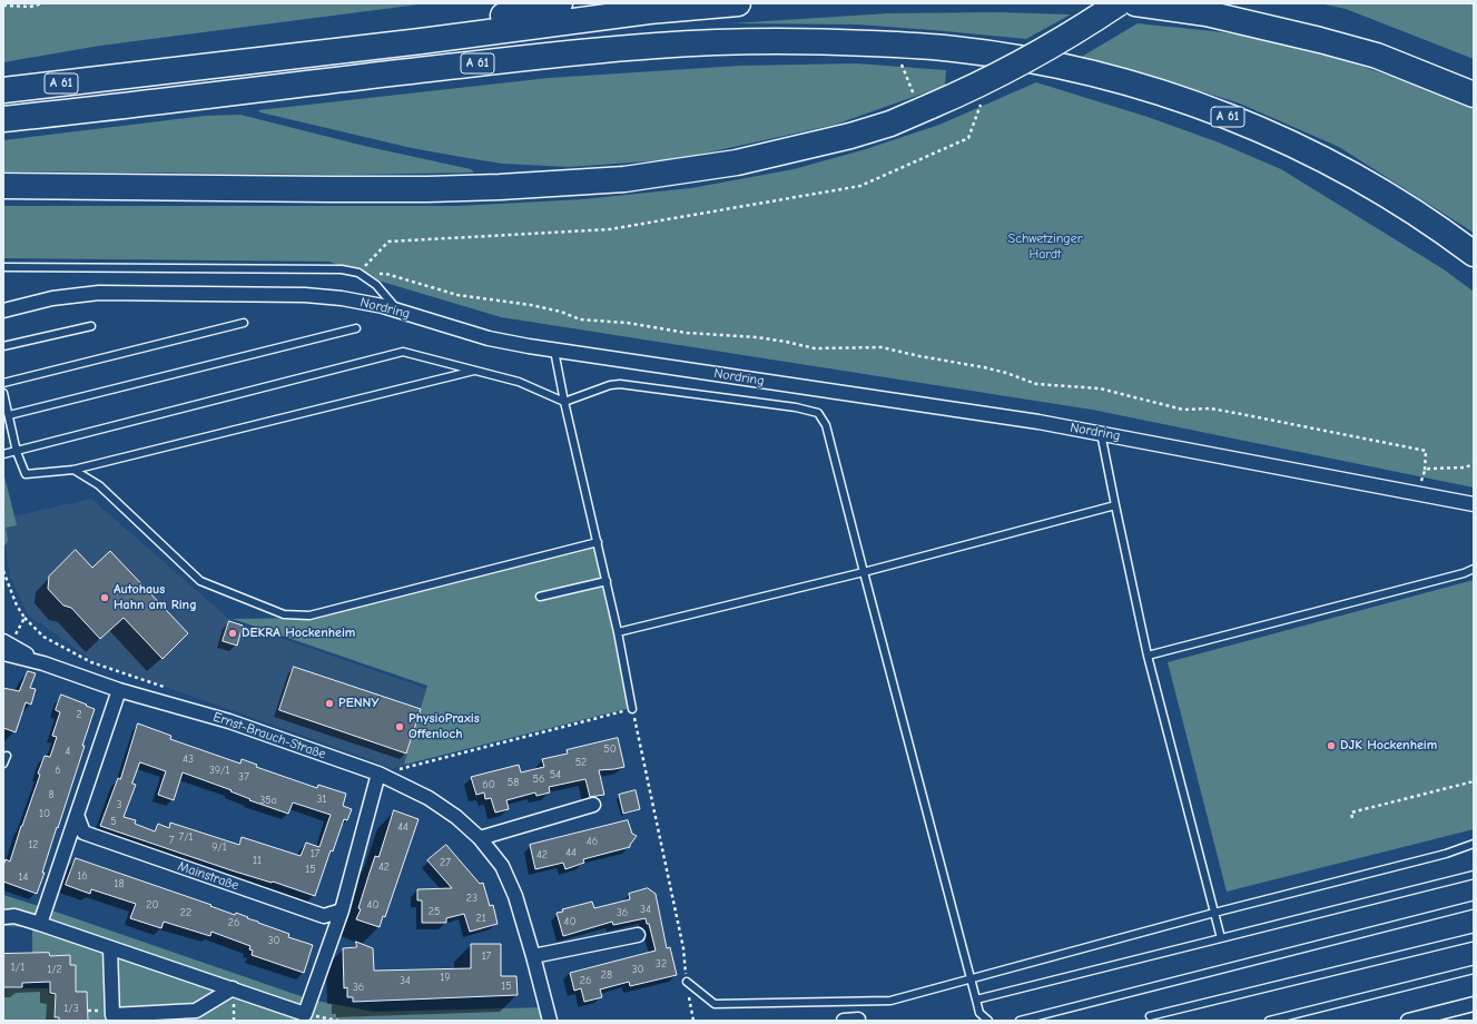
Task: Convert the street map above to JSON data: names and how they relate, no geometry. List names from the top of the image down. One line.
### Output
{"streets":{"highway":["A 61"],"street":["Nordring","Ernst-Brauch-Straße","Mainstraße"]},"parks":["Schwetzinger Hardt"],"places":["Autohaus Hahn am Ring","DEKRA Hockenheim","PENNY","PhysioPraxis Offenloch","DJK Hockenheim"],"house_numbers":["2","50","4","43","52","6","39/1","54","37","56","58","60","8","31","35a","3","10","5","44","7/1","7","46","12","9/1","44","17","42","11","27","42","15","16","14","18","23","20","40","34","25","22","36","21","40","26","30","17","32","1/1","1/2","30","28","19","34","26","15","36","1/3"]}
